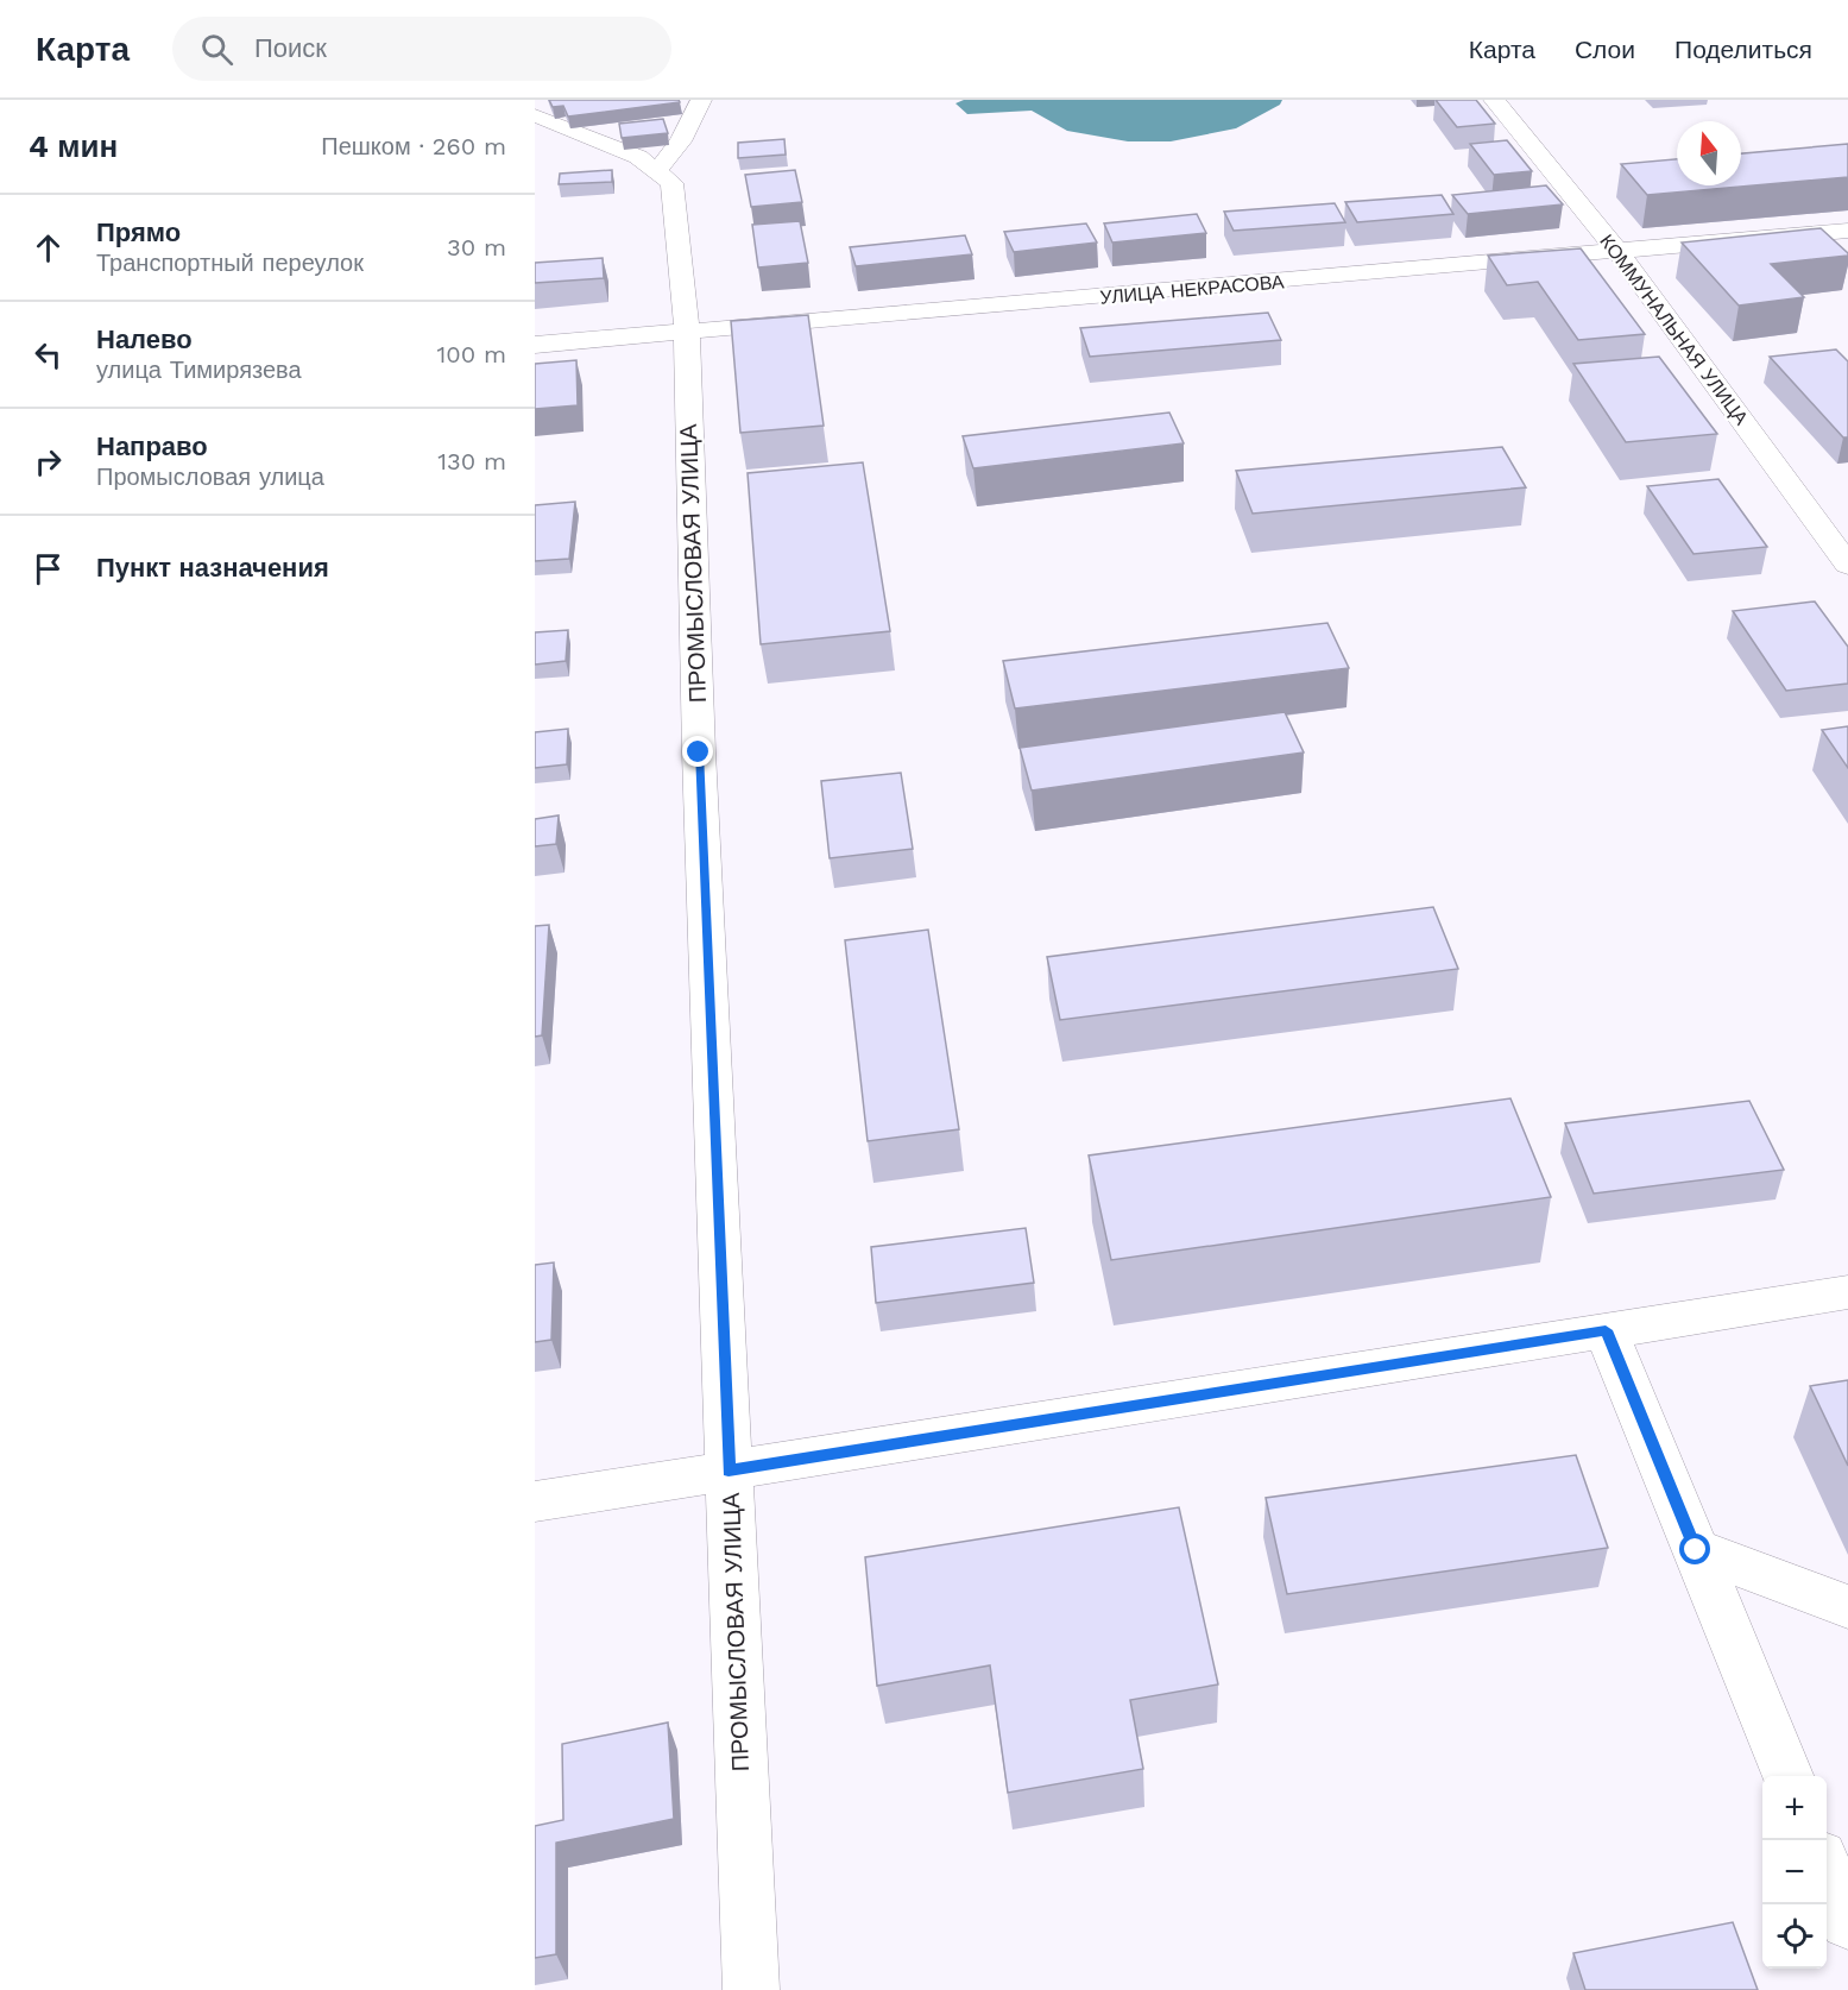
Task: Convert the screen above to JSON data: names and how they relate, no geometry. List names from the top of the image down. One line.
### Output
{"streets":{"street":["УЛИЦА НЕКРАСОВА","КОММУНАЛЬНАЯ УЛИЦА","ПРОМЫСЛОВАЯ УЛИЦА"]},"crossings":[["УЛИЦА НЕКРАСОВА","КОММУНАЛЬНАЯ УЛИЦА"],["УЛИЦА НЕКРАСОВА","ПРОМЫСЛОВАЯ УЛИЦА"]],"north":"top","page":{"header":"Карта","search":"Поиск","nav":["Карта","Слои","Поделиться"],"heading":["4 мин","Пешком · 260 m"],"list":[["Прямо","Транспортный переулок","30 m"],["Налево","улица Тимирязева","100 m"],["Направо","Промысловая улица","130 m"],"Пункт назначения"],"map_buttons":["+","−"]}}
